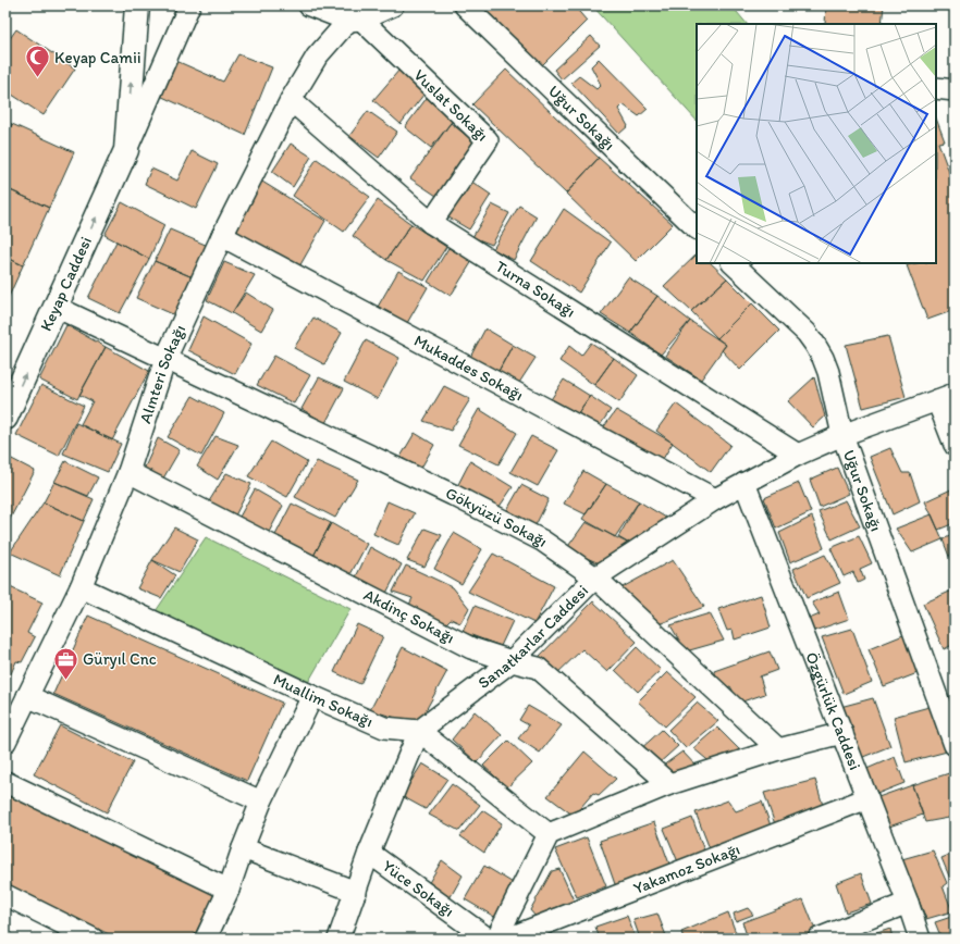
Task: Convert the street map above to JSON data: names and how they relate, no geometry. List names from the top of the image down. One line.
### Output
{"streets":{"main road":["Keyap Caddesi"],"street":["Vuslat Sokağı","Uğur Sokağı","Turna Sokağı","Mukaddes Sokağı","Alınteri Sokağı","Gökyüzü Sokağı","Akdinç Sokağı","Sanatkarlar Caddesi","Muallim Sokağı","Özgürlük Caddesi","Yakamoz Sokağı","Yüce Sokağı"]},"crossings":[["Vuslat Sokağı","Turna Sokağı"],["Vuslat Sokağı","Alınteri Sokağı"],["Uğur Sokağı","Sanatkarlar Caddesi"],["Keyap Caddesi","Gökyüzü Sokağı"],["Turna Sokağı","Alınteri Sokağı"],["Turna Sokağı","Sanatkarlar Caddesi"],["Mukaddes Sokağı","Alınteri Sokağı"],["Mukaddes Sokağı","Sanatkarlar Caddesi"],["Alınteri Sokağı","Gökyüzü Sokağı"],["Alınteri Sokağı","Akdinç Sokağı"],["Alınteri Sokağı","Muallim Sokağı"],["Gökyüzü Sokağı","Sanatkarlar Caddesi"],["Akdinç Sokağı","Sanatkarlar Caddesi"],["Sanatkarlar Caddesi","Muallim Sokağı"],["Sanatkarlar Caddesi","Özgürlük Caddesi"],["Özgürlük Caddesi","Yakamoz Sokağı"]],"one_way":["Keyap Caddesi"],"places":{"mosque":["Keyap Camii"],"office":["Güryıl Cnc"]}}
